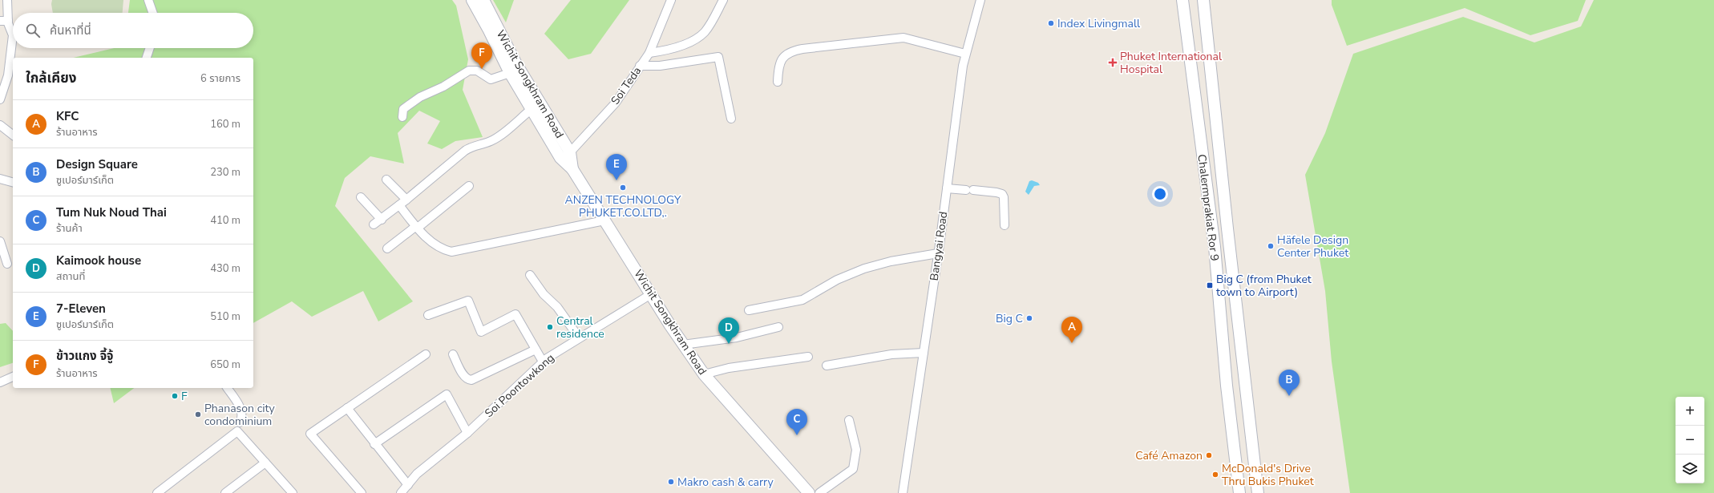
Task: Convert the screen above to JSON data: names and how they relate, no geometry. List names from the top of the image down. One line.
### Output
{"streets":{"main road":["Wichit Songkhram Road","Chalermprakiat Ror 9"],"street":["Soi Teda","Bangyai Road","Soi Poontowkong"]},"crossings":[["Wichit Songkhram Road","Soi Teda"],["Wichit Songkhram Road","Soi Poontowkong"]],"places":{"other":["Index Livingmall","ANZEN TECHNOLOGY PHUKET.CO.LTD,.","Häfele Design Center Phuket","Big C","Central residence","F","Phanason city condominium","Café Amazon","McDonald's Drive Thru Bukis Phuket","Makro cash & carry"],"health":["Phuket International Hospital"],"transit":["Big C (from Phuket town to Airport)"]},"page":{"search":"ค้นหาที่นี่","pins":["F","E","A","D","B","C"],"heading":["ใกล้เคียง","6 รายการ"],"list":[{"mark":"A","name":"KFC","note":"ร้านอาหาร","value":"160 m"},{"mark":"B","name":"Design Square","note":"ซูเปอร์มาร์เก็ต","value":"230 m"},{"mark":"C","name":"Tum Nuk Noud Thai","note":"ร้านค้า","value":"410 m"},{"mark":"D","name":"Kaimook house","note":"สถานที่","value":"430 m"},{"mark":"E","name":"7-Eleven","note":"ซูเปอร์มาร์เก็ต","value":"510 m"},{"mark":"F","name":"ข้าวแกง จี้จู้","note":"ร้านอาหาร","value":"650 m"}],"map_buttons":["+","−"]}}
